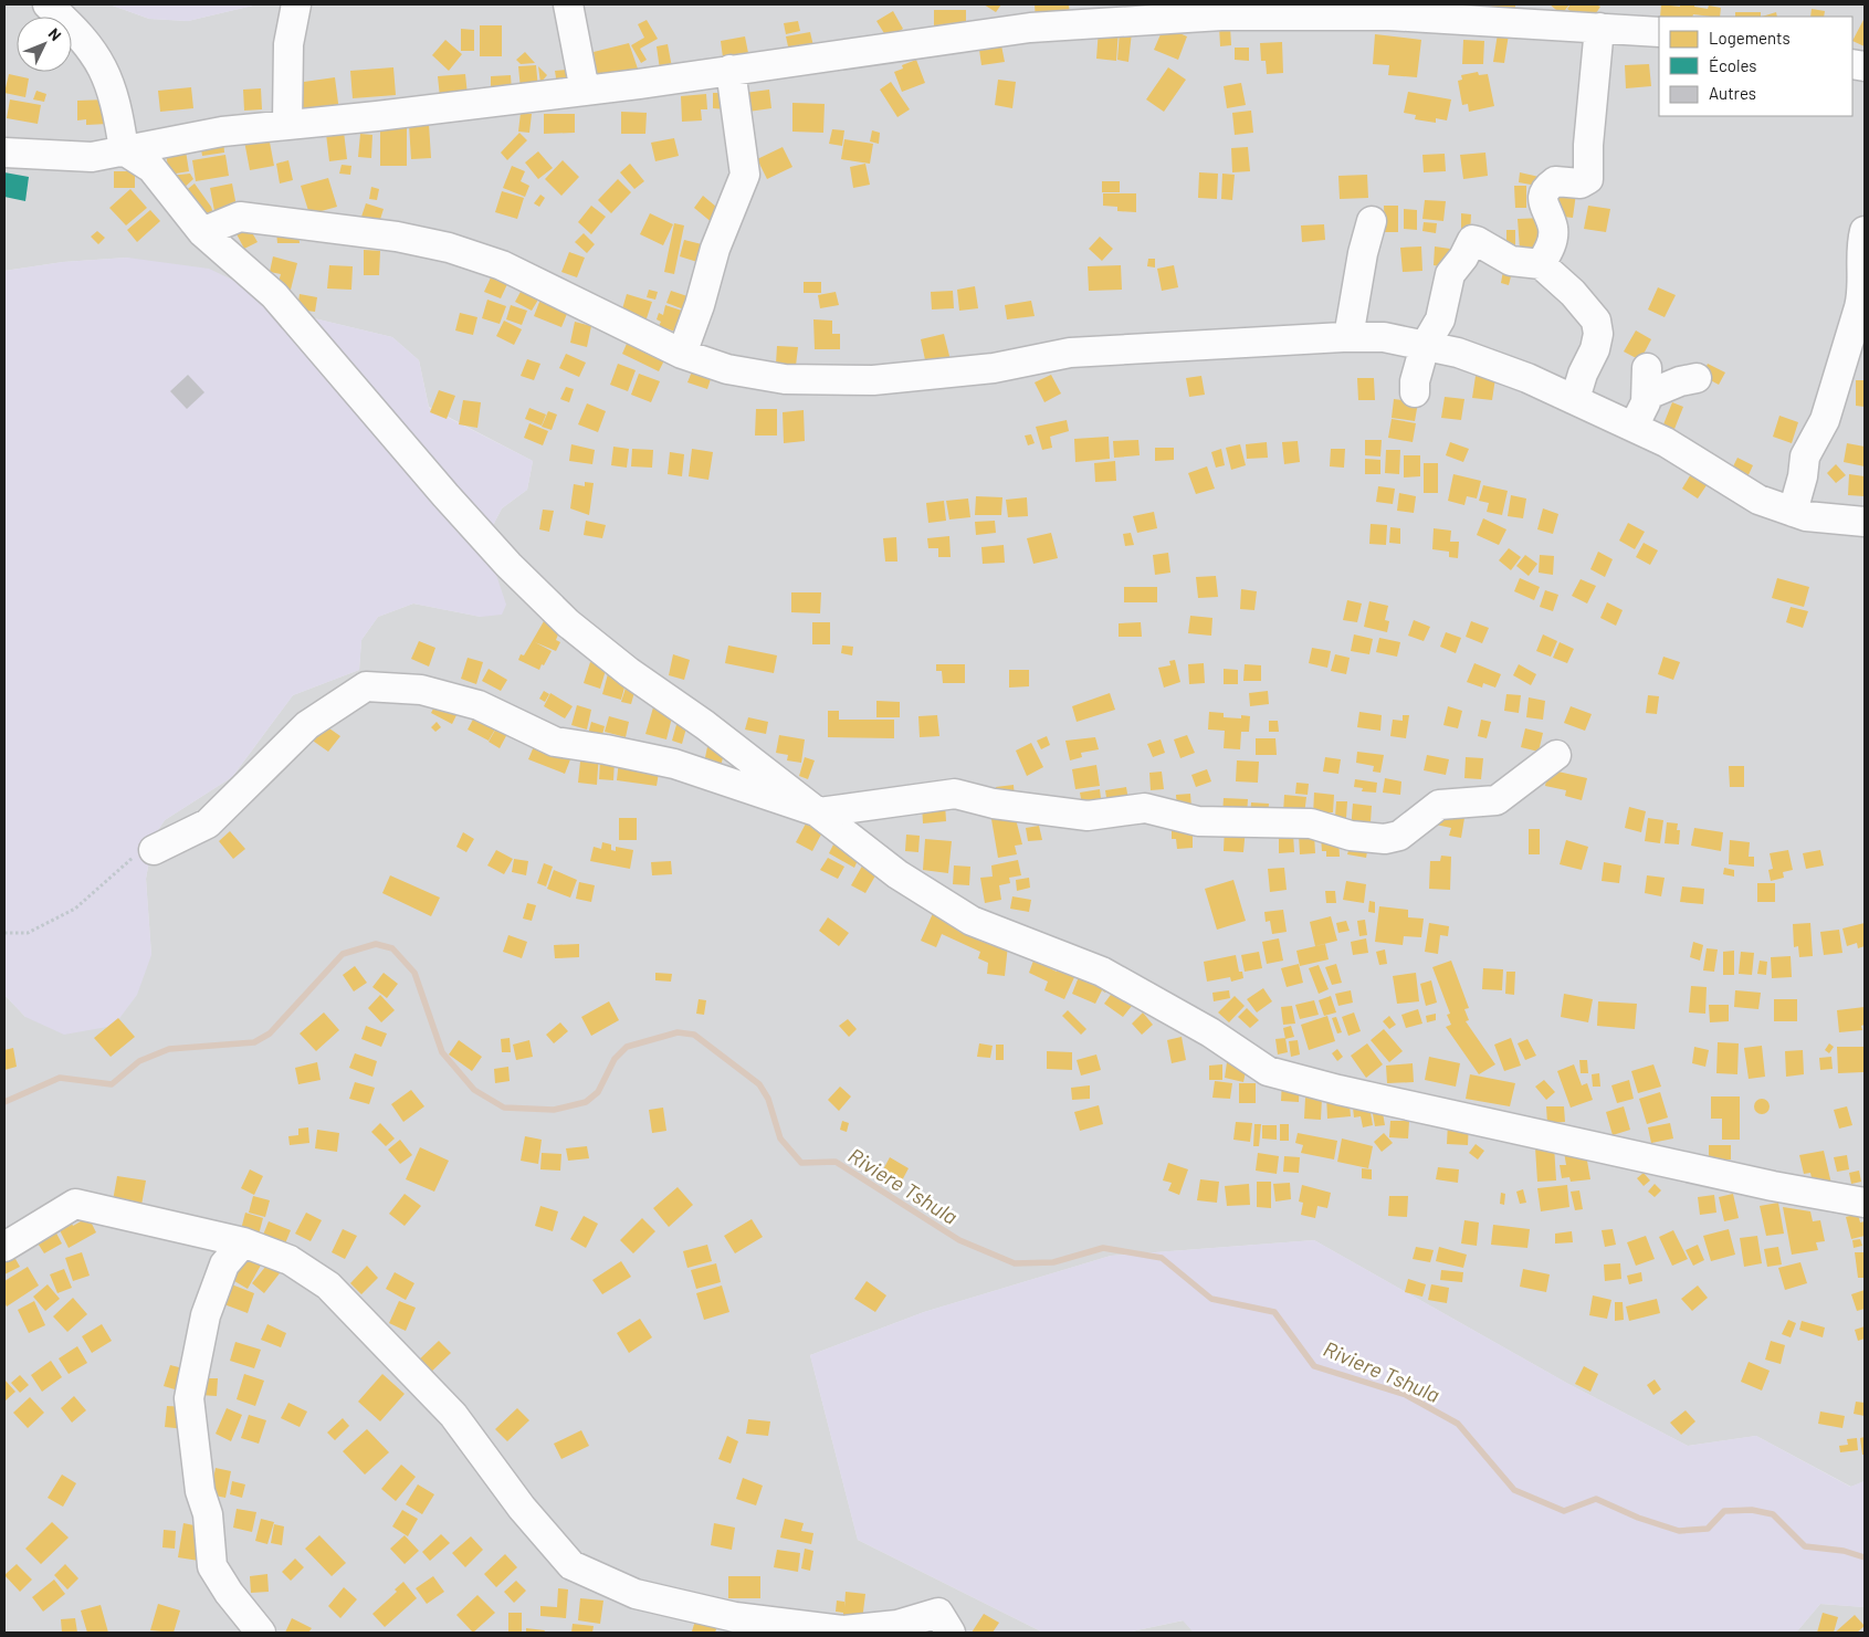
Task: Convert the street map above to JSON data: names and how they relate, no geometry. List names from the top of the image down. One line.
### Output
{"water":["Riviere Tshula"],"legend":["Logements","Écoles","Autres"],"north":"top right"}
